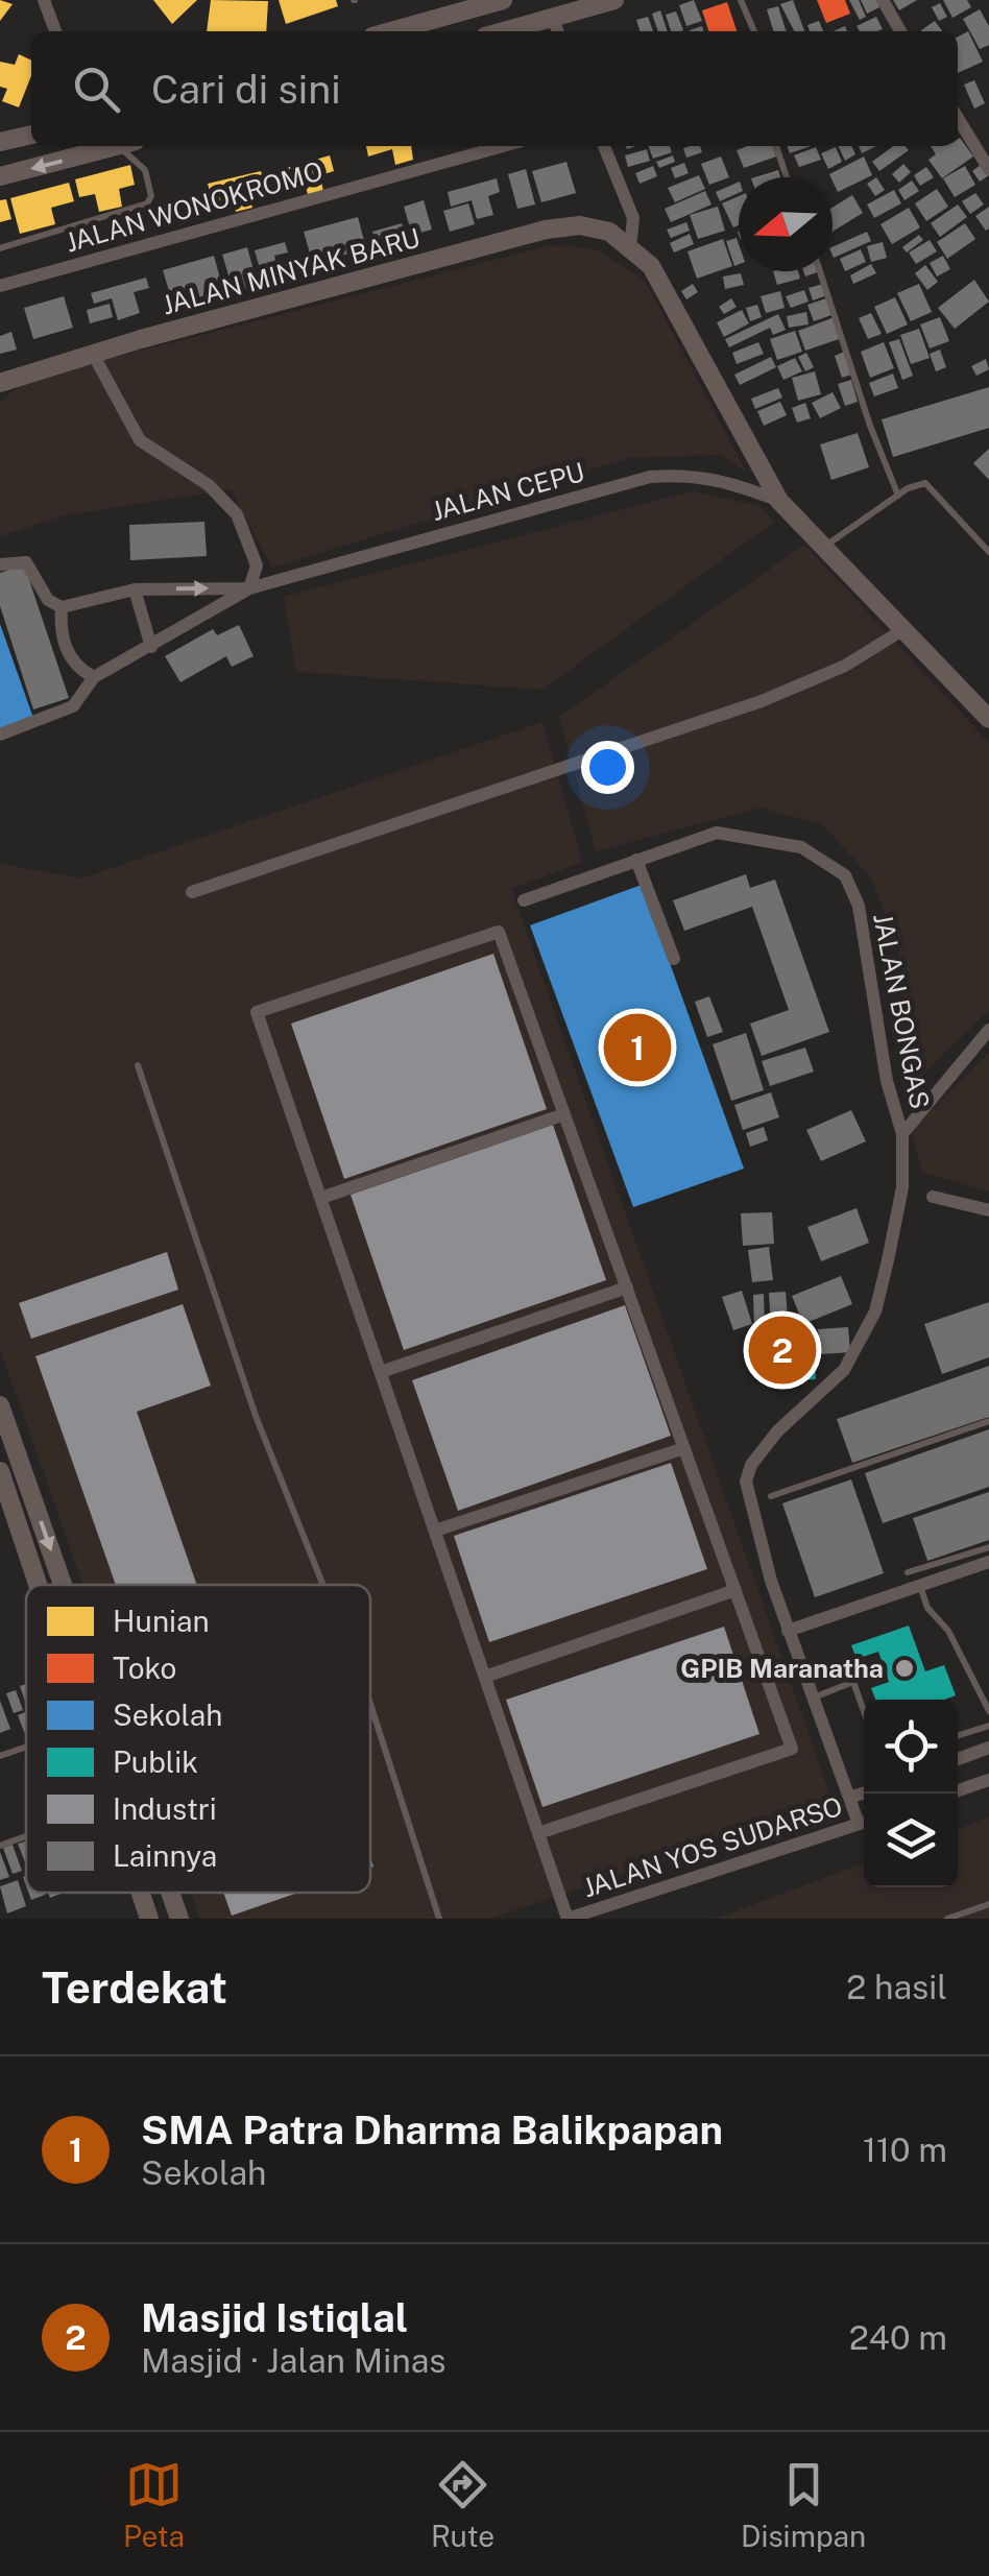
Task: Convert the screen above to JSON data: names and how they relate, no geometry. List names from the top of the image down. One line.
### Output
{"streets":{"main road":["JALAN MINYAK BARU"],"street":["JALAN WONOKROMO","JALAN CEPU","JALAN BONGAS","JALAN YOS SUDARSO"]},"places":["GPIB Maranatha"],"legend":["Hunian","Toko","Sekolah","Publik","Industri","Lainnya"],"north":"left","page":{"search":"Cari di sini","pins":["1","2"],"heading":["Terdekat","2 hasil"],"list":[{"mark":"1","name":"SMA Patra Dharma Balikpapan","note":"Sekolah","value":"110 m"},{"mark":"2","name":"Masjid Istiqlal","note":"Masjid · Jalan Minas","value":"240 m"}],"nav":["Peta","Rute","Disimpan"]}}
